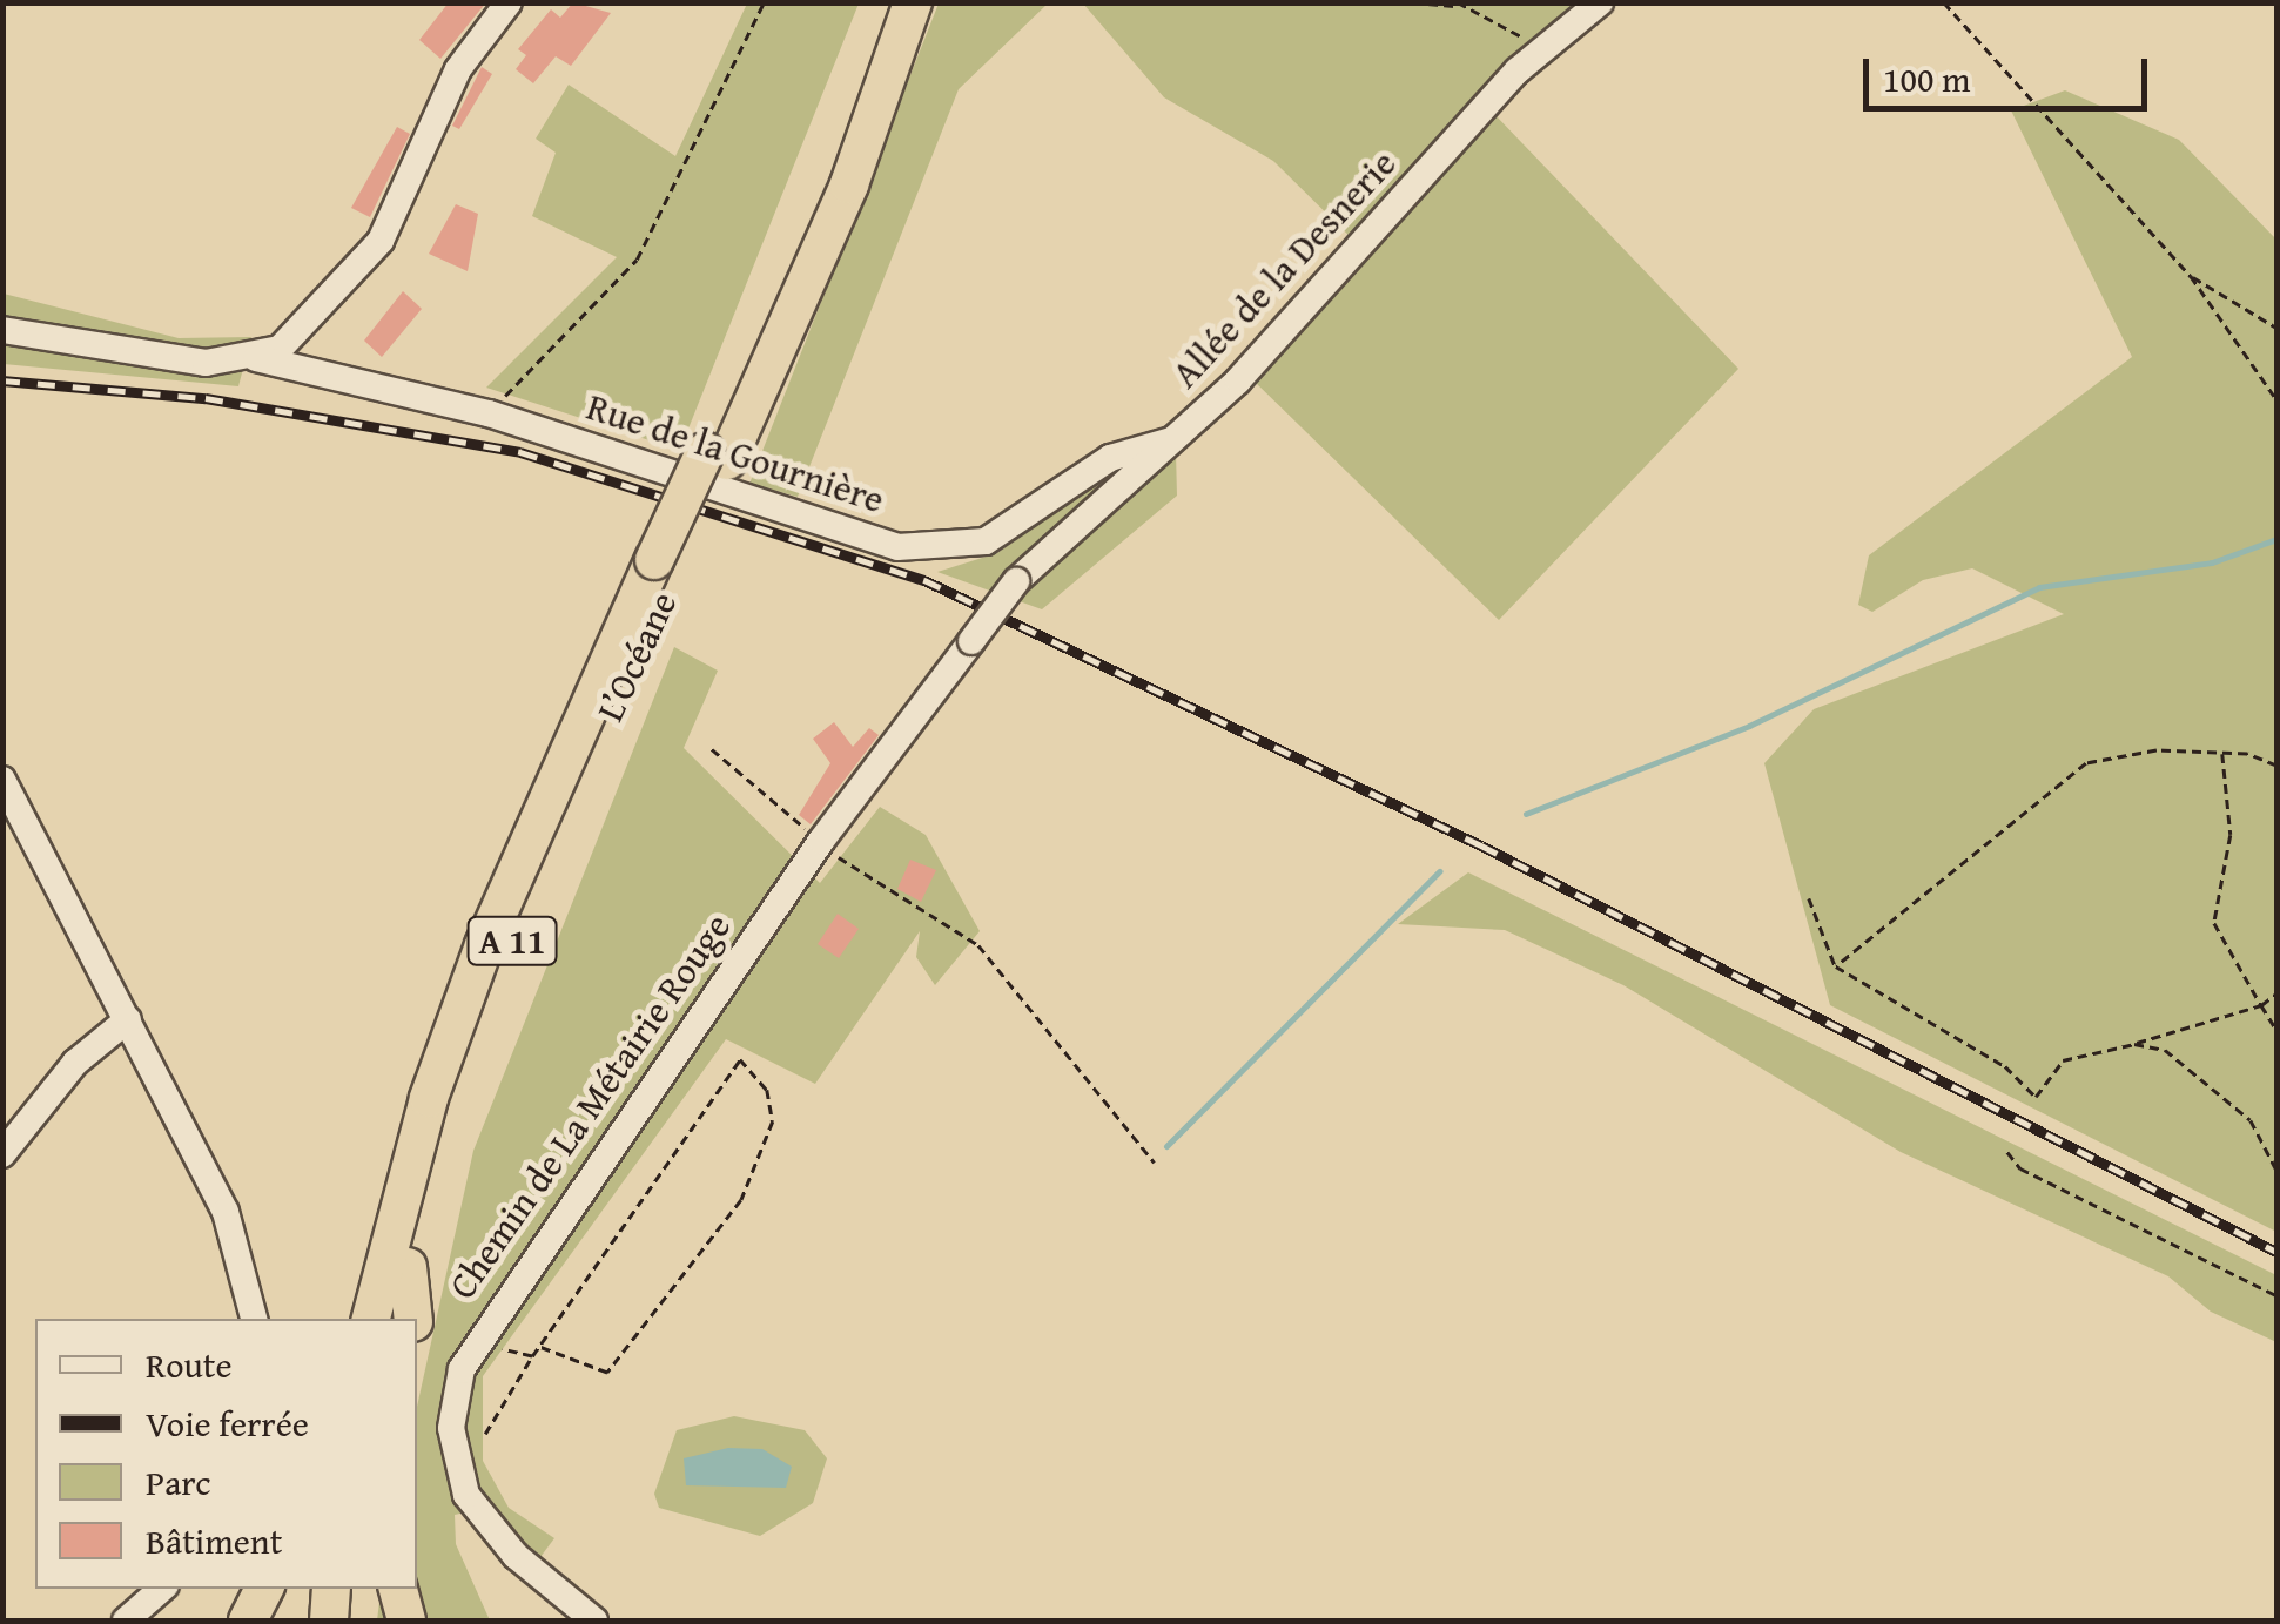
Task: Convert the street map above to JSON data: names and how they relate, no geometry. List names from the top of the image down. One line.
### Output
{"streets":{"highway":["L’Océane","A 11"],"street":["Allée de la Desnerie","Rue de la Gournière","Chemin de La Métairie Rouge"]},"crossings":[["Allée de la Desnerie","Rue de la Gournière"],["Allée de la Desnerie","Chemin de La Métairie Rouge"]],"legend":["Route","Voie ferrée","Parc","Bâtiment"],"scale_bar":"100 m"}
